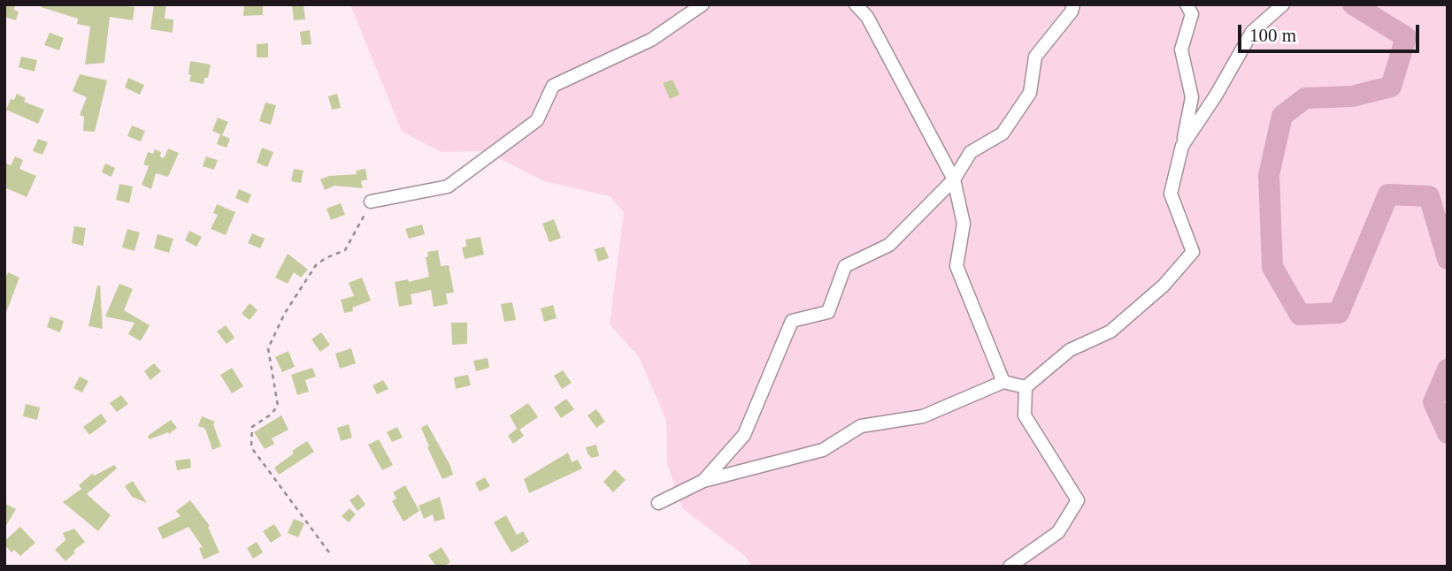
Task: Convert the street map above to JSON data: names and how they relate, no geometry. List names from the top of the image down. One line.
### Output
{"scale_bar":"100 m"}
